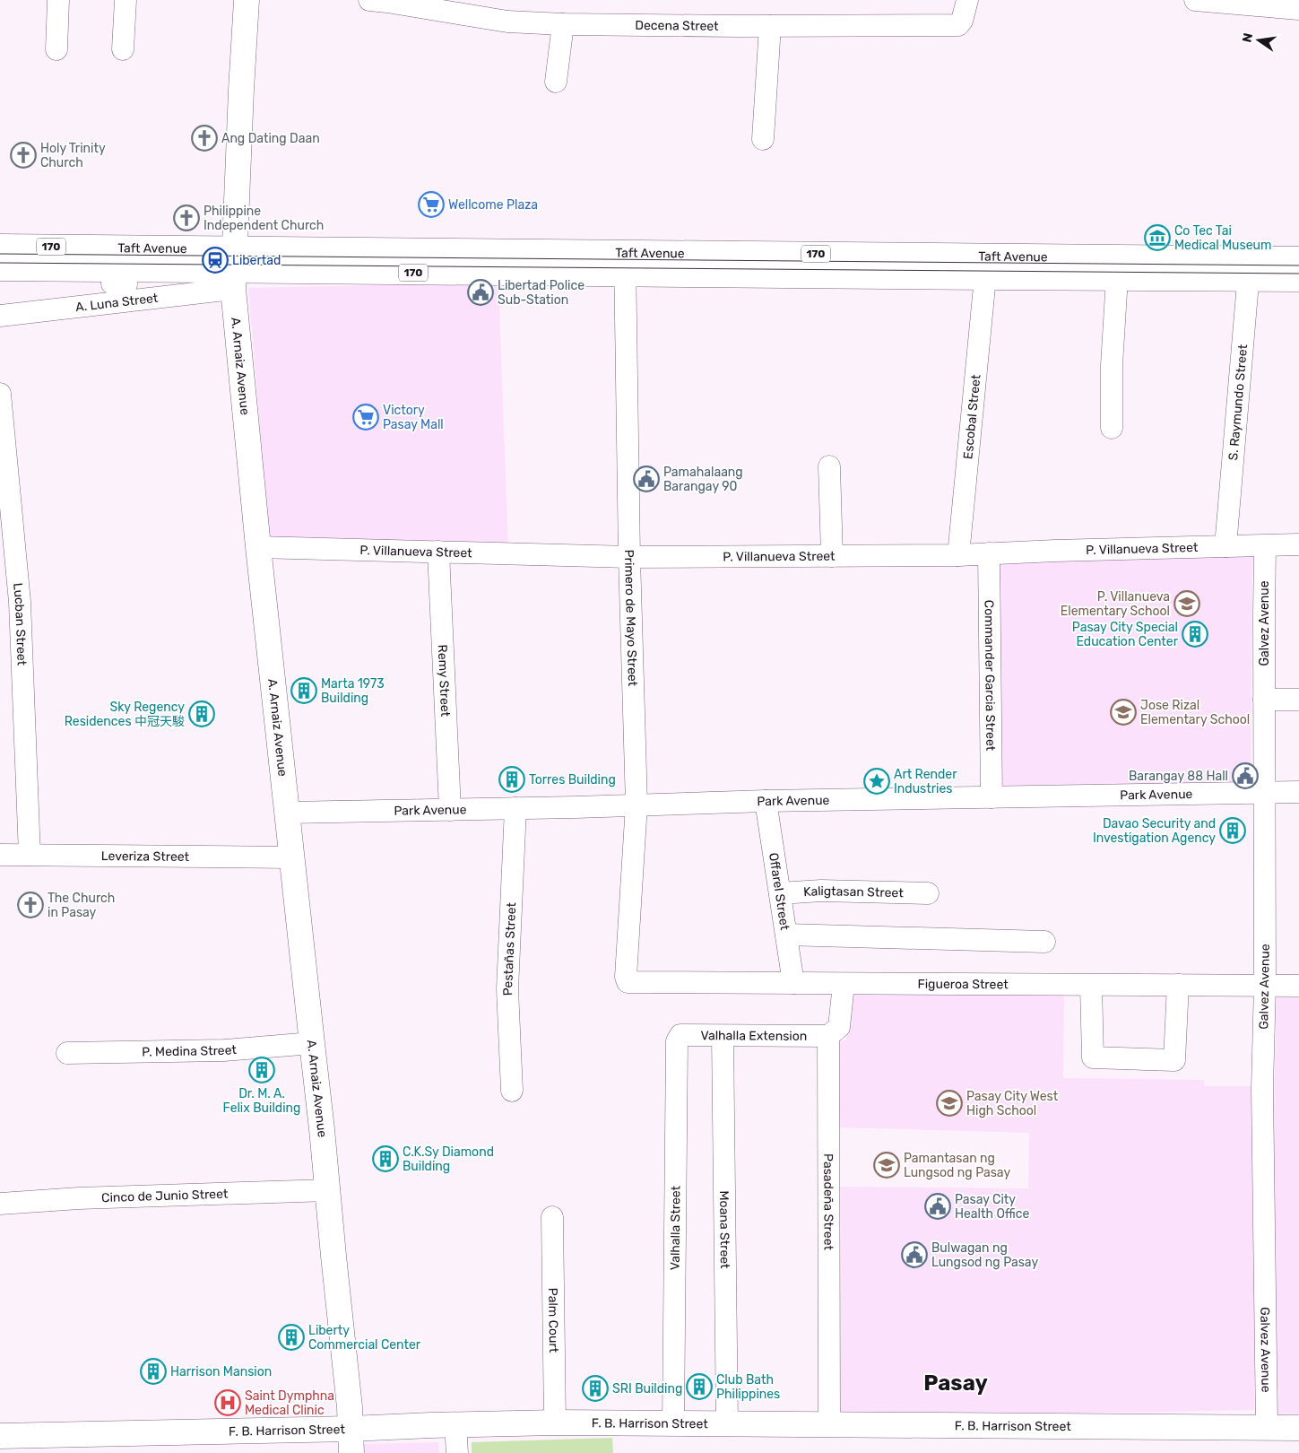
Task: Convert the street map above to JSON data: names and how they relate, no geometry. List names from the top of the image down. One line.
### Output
{"streets":{"main road":["170","Taft Avenue","A. Arnaiz Avenue","F. B. Harrison Street"],"street":["Decena Street","A. Luna Street","S. Raymundo Street","Escobal Street","P. Villanueva Street","Primero de Mayo Street","Galvez Avenue","Lucban Street","Commander Garcia Street","Remy Street","Park Avenue","Leveriza Street","Offarel Street","Kaligtasan Street","Pestañas Street","Figueroa Street","Valhalla Extension","P. Medina Street","Cinco de Junio Street","Pasadeña Street","Valhalla Street","Moana Street","Palm Court"]},"crossings":[["Taft Avenue","A. Luna Street"],["Taft Avenue","A. Arnaiz Avenue"],["Taft Avenue","S. Raymundo Street"],["Taft Avenue","Escobal Street"],["Taft Avenue","Primero de Mayo Street"],["A. Luna Street","A. Arnaiz Avenue"],["A. Arnaiz Avenue","P. Villanueva Street"],["A. Arnaiz Avenue","Park Avenue"],["A. Arnaiz Avenue","Leveriza Street"],["A. Arnaiz Avenue","P. Medina Street"],["A. Arnaiz Avenue","Cinco de Junio Street"],["A. Arnaiz Avenue","F. B. Harrison Street"],["S. Raymundo Street","P. Villanueva Street"],["Escobal Street","P. Villanueva Street"],["P. Villanueva Street","Primero de Mayo Street"],["P. Villanueva Street","Galvez Avenue"],["P. Villanueva Street","Commander Garcia Street"],["P. Villanueva Street","Remy Street"],["Primero de Mayo Street","Park Avenue"],["Primero de Mayo Street","Figueroa Street"],["Galvez Avenue","Park Avenue"],["Galvez Avenue","Figueroa Street"],["Galvez Avenue","F. B. Harrison Street"],["Lucban Street","Leveriza Street"],["Commander Garcia Street","Park Avenue"],["Remy Street","Park Avenue"],["Park Avenue","Offarel Street"],["Park Avenue","Pestañas Street"],["Offarel Street","Kaligtasan Street"],["Offarel Street","Figueroa Street"],["Valhalla Extension","Pasadeña Street"],["Valhalla Extension","Valhalla Street"],["Valhalla Extension","Moana Street"],["Pasadeña Street","F. B. Harrison Street"],["Valhalla Street","F. B. Harrison Street"],["Moana Street","F. B. Harrison Street"],["Palm Court","F. B. Harrison Street"]],"districts":["Pasay"],"places":{"church":["Ang Dating Daan","Holy Trinity Church","Philippine Independent Church","The Church in Pasay"],"supermarket":["Wellcome Plaza","Victory Pasay Mall"],"museum":["Co Tec Tai Medical Museum"],"station":["Libertad"],"public building":["Libertad Police Sub-Station","Pamahalaang Barangay 90","Barangay 88 Hall","Pasay City Health Office","Bulwagan ng Lungsod ng Pasay"],"school or university":["P. Villanueva Elementary School","Jose Rizal Elementary School","Pasay City West High School","Pamantasan ng Lungsod ng Pasay"],"building":["Pasay City Special Education Center","Marta 1973 Building","Sky Regency Residences 中冠天駿","Torres Building","Davao Security and Investigation Agency","Dr. M. A. Felix Building","C.K.Sy Diamond Building","Liberty Commercial Center","Harrison Mansion","Club Bath Philippines","SRI Building"],"place":["Art Render Industries"],"hospital":["Saint Dymphna Medical Clinic"]},"north":"left"}
